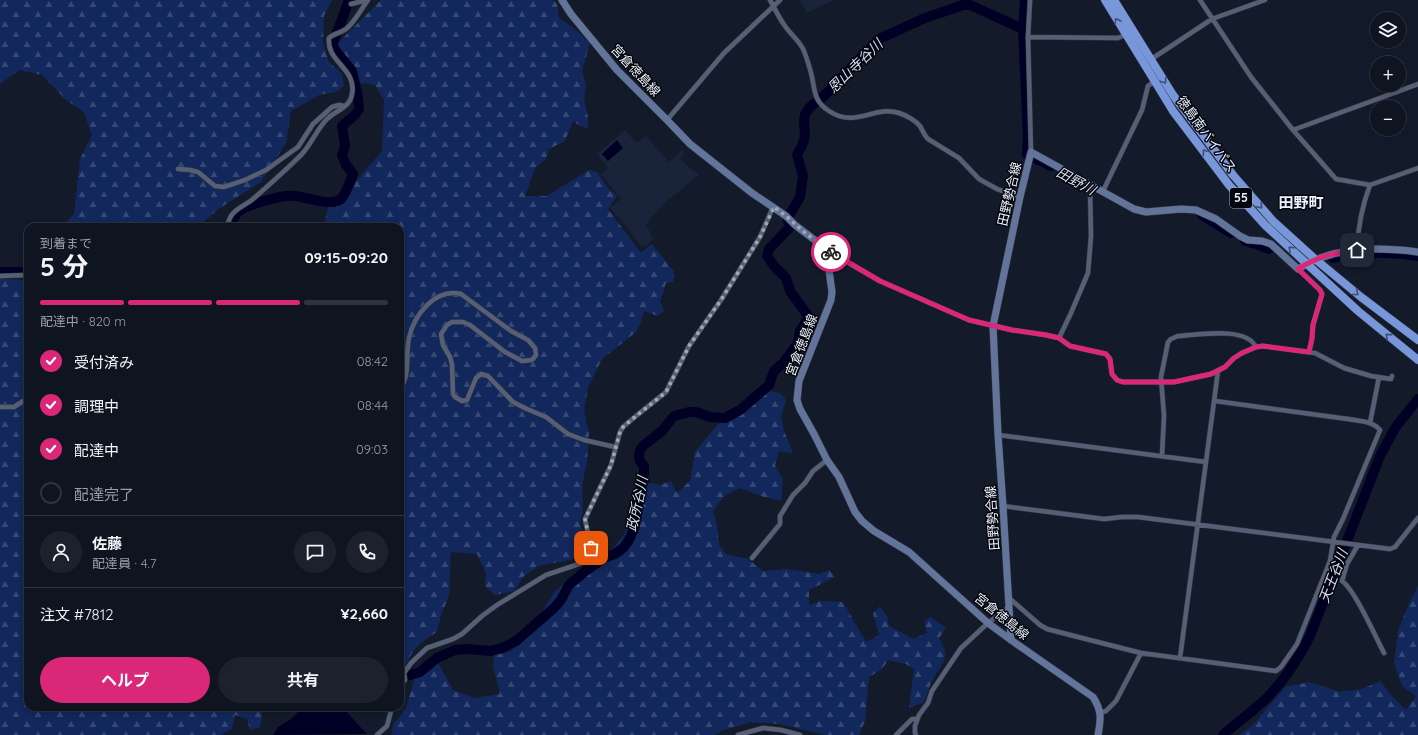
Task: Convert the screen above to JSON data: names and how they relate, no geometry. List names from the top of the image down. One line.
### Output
{"streets":{"highway":["徳島南バイパス","55"],"main road":["宮倉徳島線","田野勢合線"]},"crossings":[["宮倉徳島線","田野勢合線"]],"districts":["田野町"],"water":["恩山寺谷川","田野川","政所谷川","天王谷川"],"page":{"map_buttons":["+","−"],"heading":["5 分","到着まで","09:15–09:20"],"panel":["佐藤","配達員 · 4.7","注文 #7812","¥2,660"],"bar":"配達中 · 820 m","list":[["受付済み","08:42"],["調理中","08:44"],["配達中","09:03"],"配達完了"],"buttons":["ヘルプ","共有"]}}
